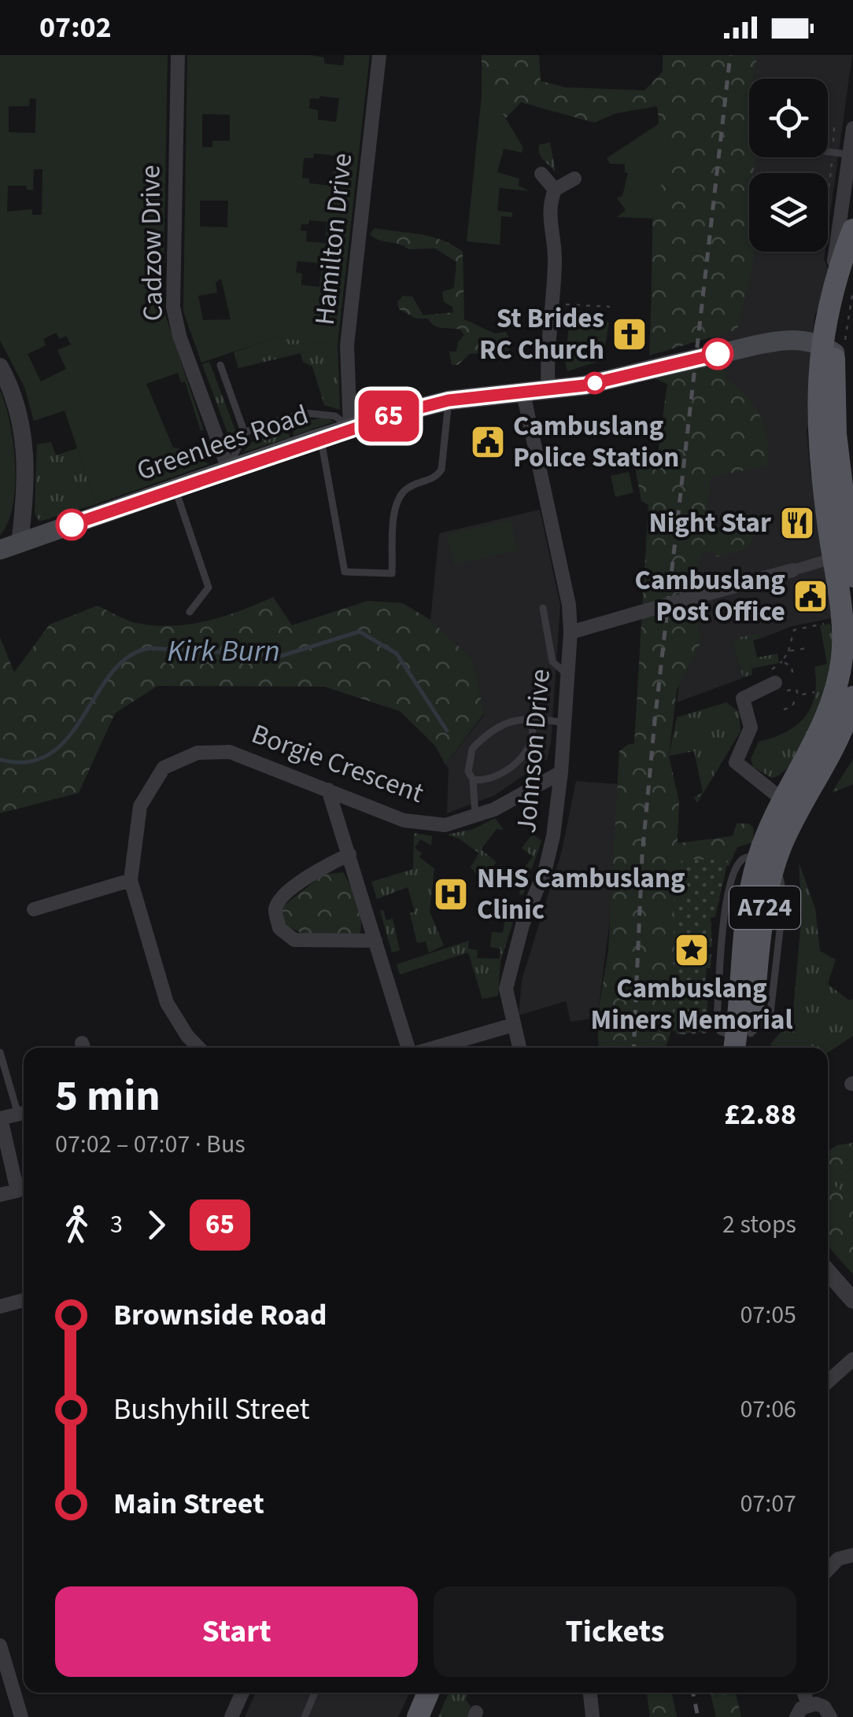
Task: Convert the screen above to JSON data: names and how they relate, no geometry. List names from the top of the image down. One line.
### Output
{"streets":{"main road":["Greenlees Road","A724"],"street":["Hamilton Drive","Cadzow Drive","Johnson Drive","Borgie Crescent"]},"crossings":[["Hamilton Drive","Greenlees Road"],["Cadzow Drive","Greenlees Road"],["Greenlees Road","Johnson Drive"],["Greenlees Road","A724"],["Johnson Drive","Borgie Crescent"]],"water":["Kirk Burn"],"places":{"church":["St Brides RC Church"],"public building":["Cambuslang Police Station","Cambuslang Post Office"],"restaurant":["Night Star"],"hospital":["NHS Cambuslang Clinic"],"place":["Cambuslang Miners Memorial"]},"lines":["bus line 65"],"page":{"status":"07:02","on_map":"65","heading":["5 min","07:02 – 07:07 · Bus","£2.88"],"legs":["3","65","2 stops"],"list":[{"name":"Brownside Road","value":"07:05"},{"name":"Bushyhill Street","value":"07:06"},{"name":"Main Street","value":"07:07"}],"buttons":["Start","Tickets"]}}
